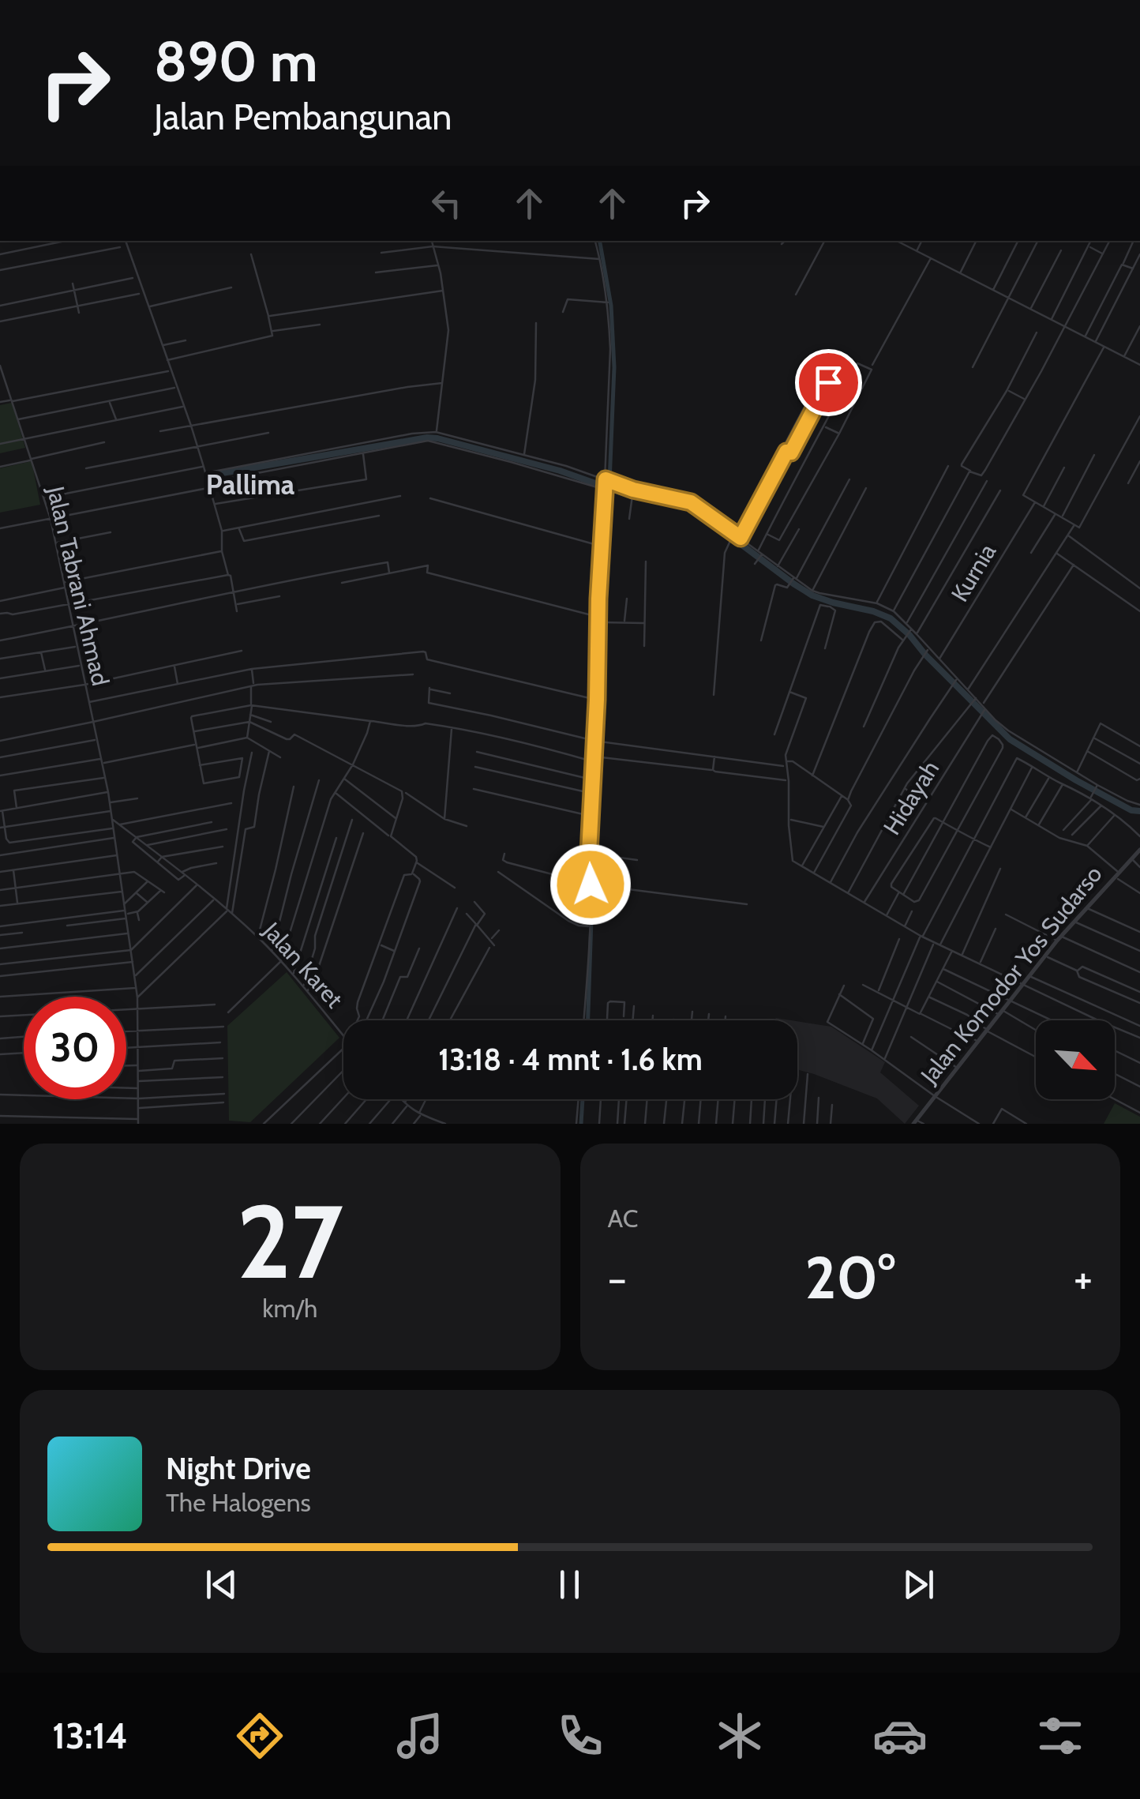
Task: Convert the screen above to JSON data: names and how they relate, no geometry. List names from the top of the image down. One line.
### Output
{"streets":{"street":["Kurnia","Jalan Tabrani Ahmad","Hidayah","Jalan Karet","Jalan Komodor Yos Sudarso"]},"districts":["Pallima"],"north":"bottom right","page":{"turn":["890 m","Jalan Pembangunan"],"limit":"30","trip":"13:18 · 4 mnt · 1.6 km","tile":[["27","km/h"],"AC"],"heat":["−","20°","+"],"song":["Night Drive","The Halogens"],"tabs":"13:14"}}
